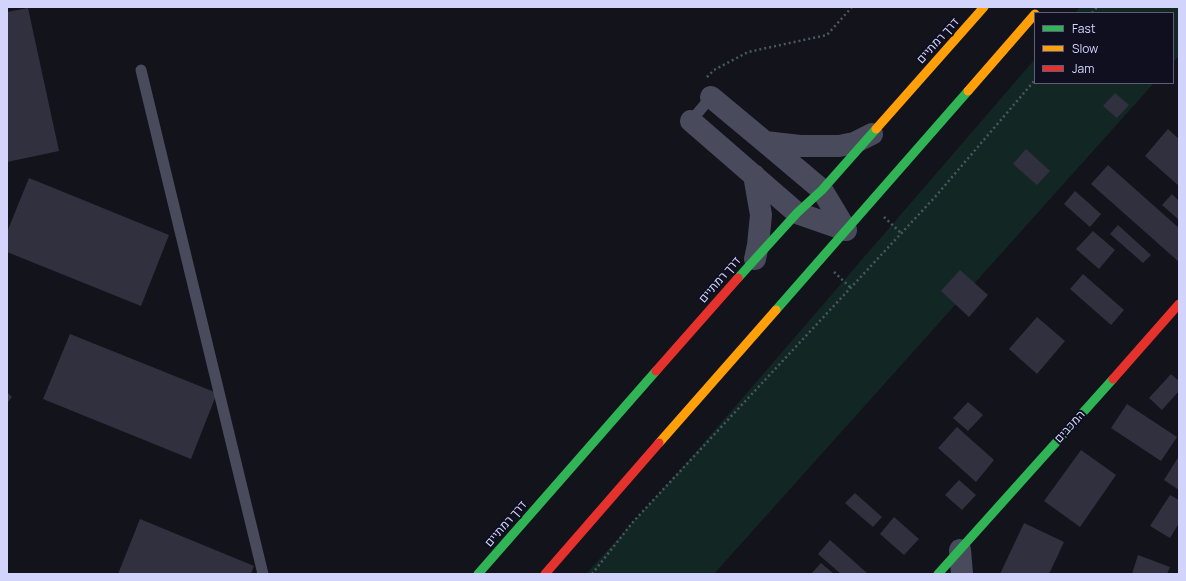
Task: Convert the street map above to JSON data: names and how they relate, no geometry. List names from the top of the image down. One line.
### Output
{"streets":{"main road":["דרך רמתיים","המכבים"]},"legend":["Fast","Slow","Jam"]}
